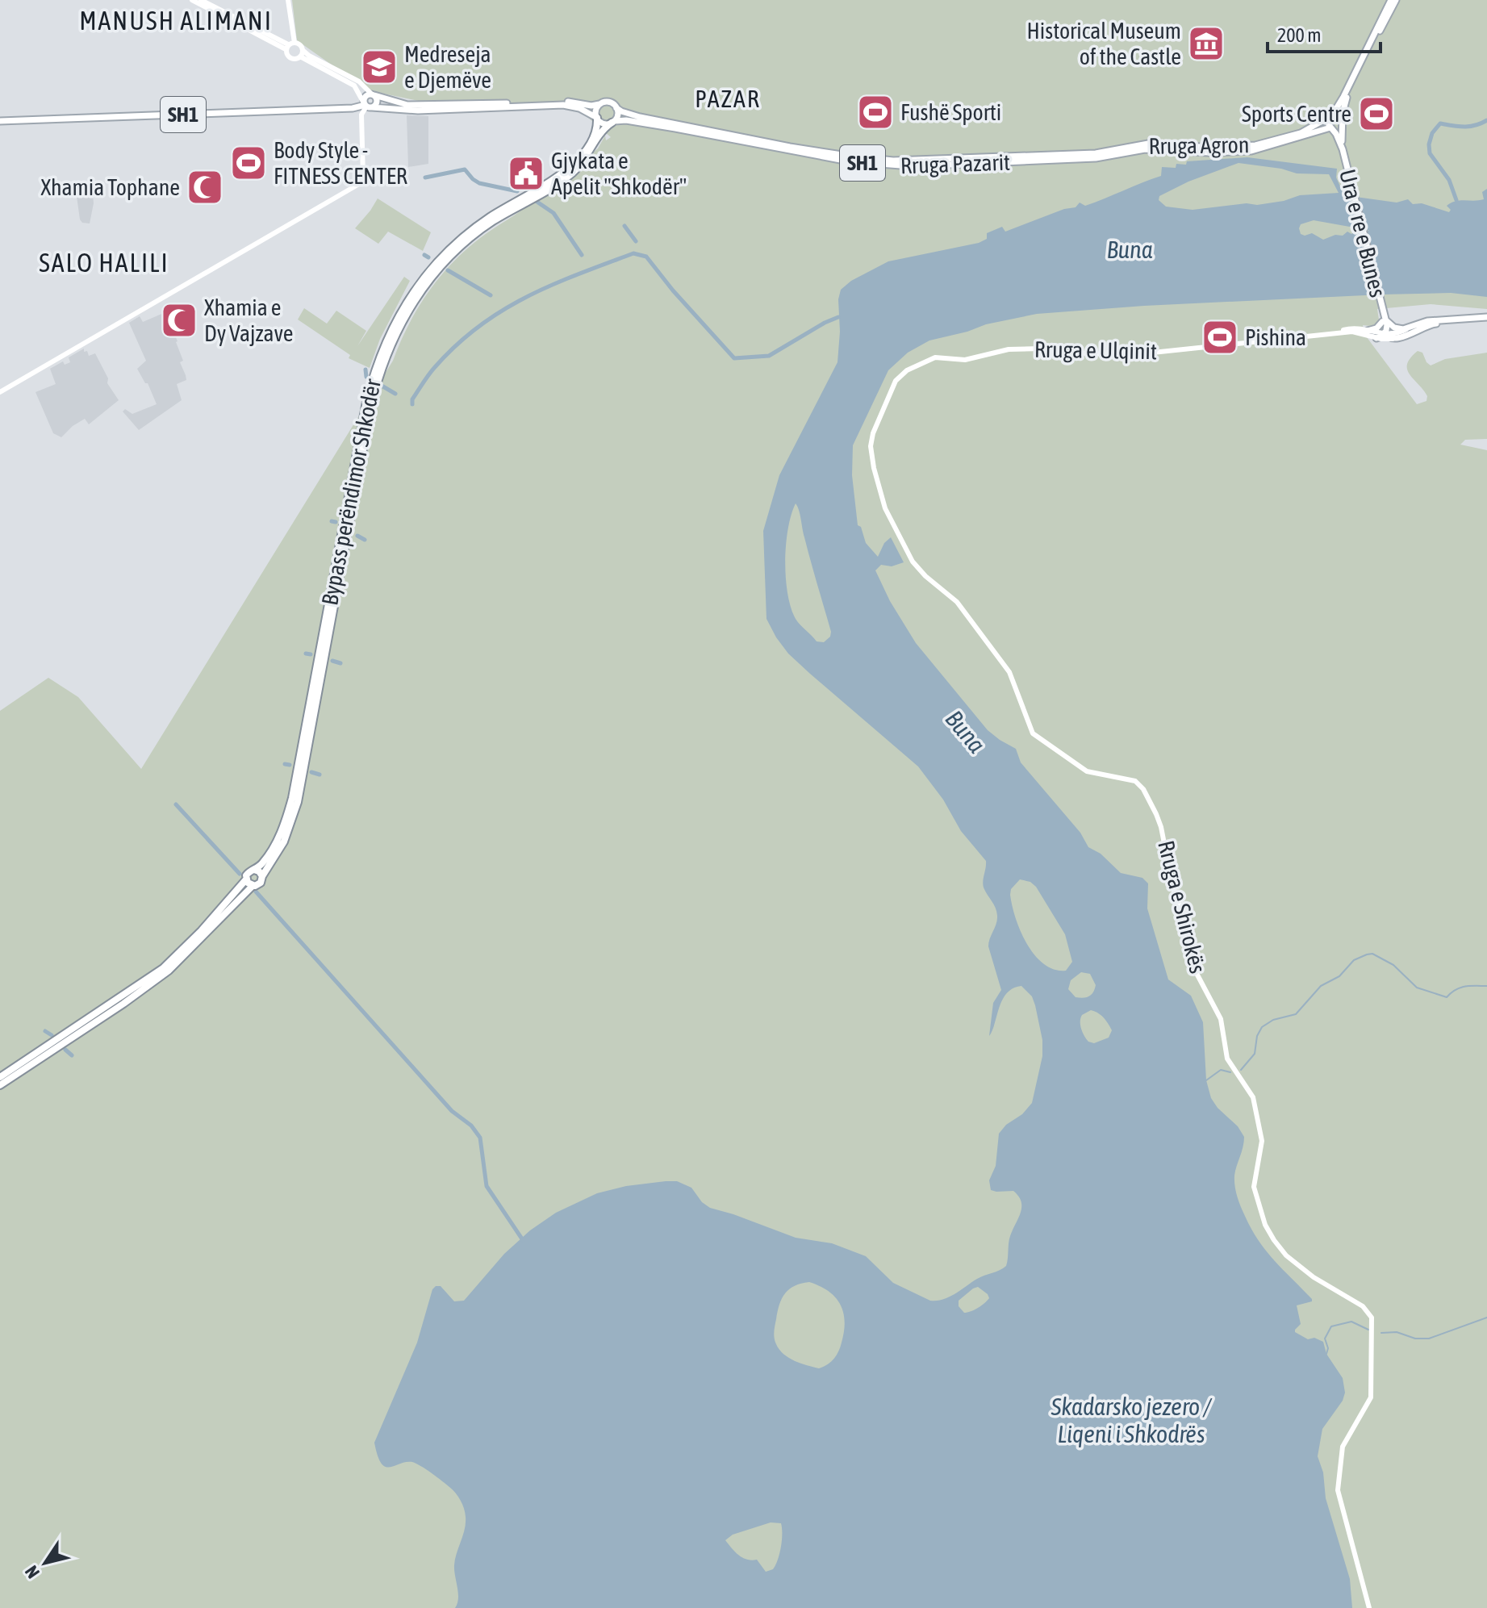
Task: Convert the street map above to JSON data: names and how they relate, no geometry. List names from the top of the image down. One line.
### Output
{"streets":{"highway":["Bypass perëndimor Shkodër"],"main road":["SH1","Rruga Agron","Rruga Pazarit","Ura e re e Bunes","Rruga e Ulqinit","Rruga e Shirokës"]},"crossings":[["SH1","Rruga Pazarit"],["SH1","Bypass perëndimor Shkodër"],["Rruga Agron","Rruga Pazarit"],["Rruga Pazarit","Bypass perëndimor Shkodër"],["Ura e re e Bunes","Rruga e Ulqinit"],["Rruga e Ulqinit","Rruga e Shirokës"]],"districts":["MANUSH ALIMANI","PAZAR","SALO HALILI"],"water":["Buna","Skadarsko jezero / Liqeni i Shkodrës"],"places":{"museum":["Historical Museum of the Castle"],"school or university":["Medreseja e Djemëve"],"sports":["Fushë Sporti","Sports Centre","Body Style - FITNESS CENTER","Pishina"],"public building":["Gjykata e Apelit \"Shkodër\""],"mosque":["Xhamia Tophane","Xhamia e Dy Vajzave"]},"scale_bar":"200 m","north":"bottom left"}
